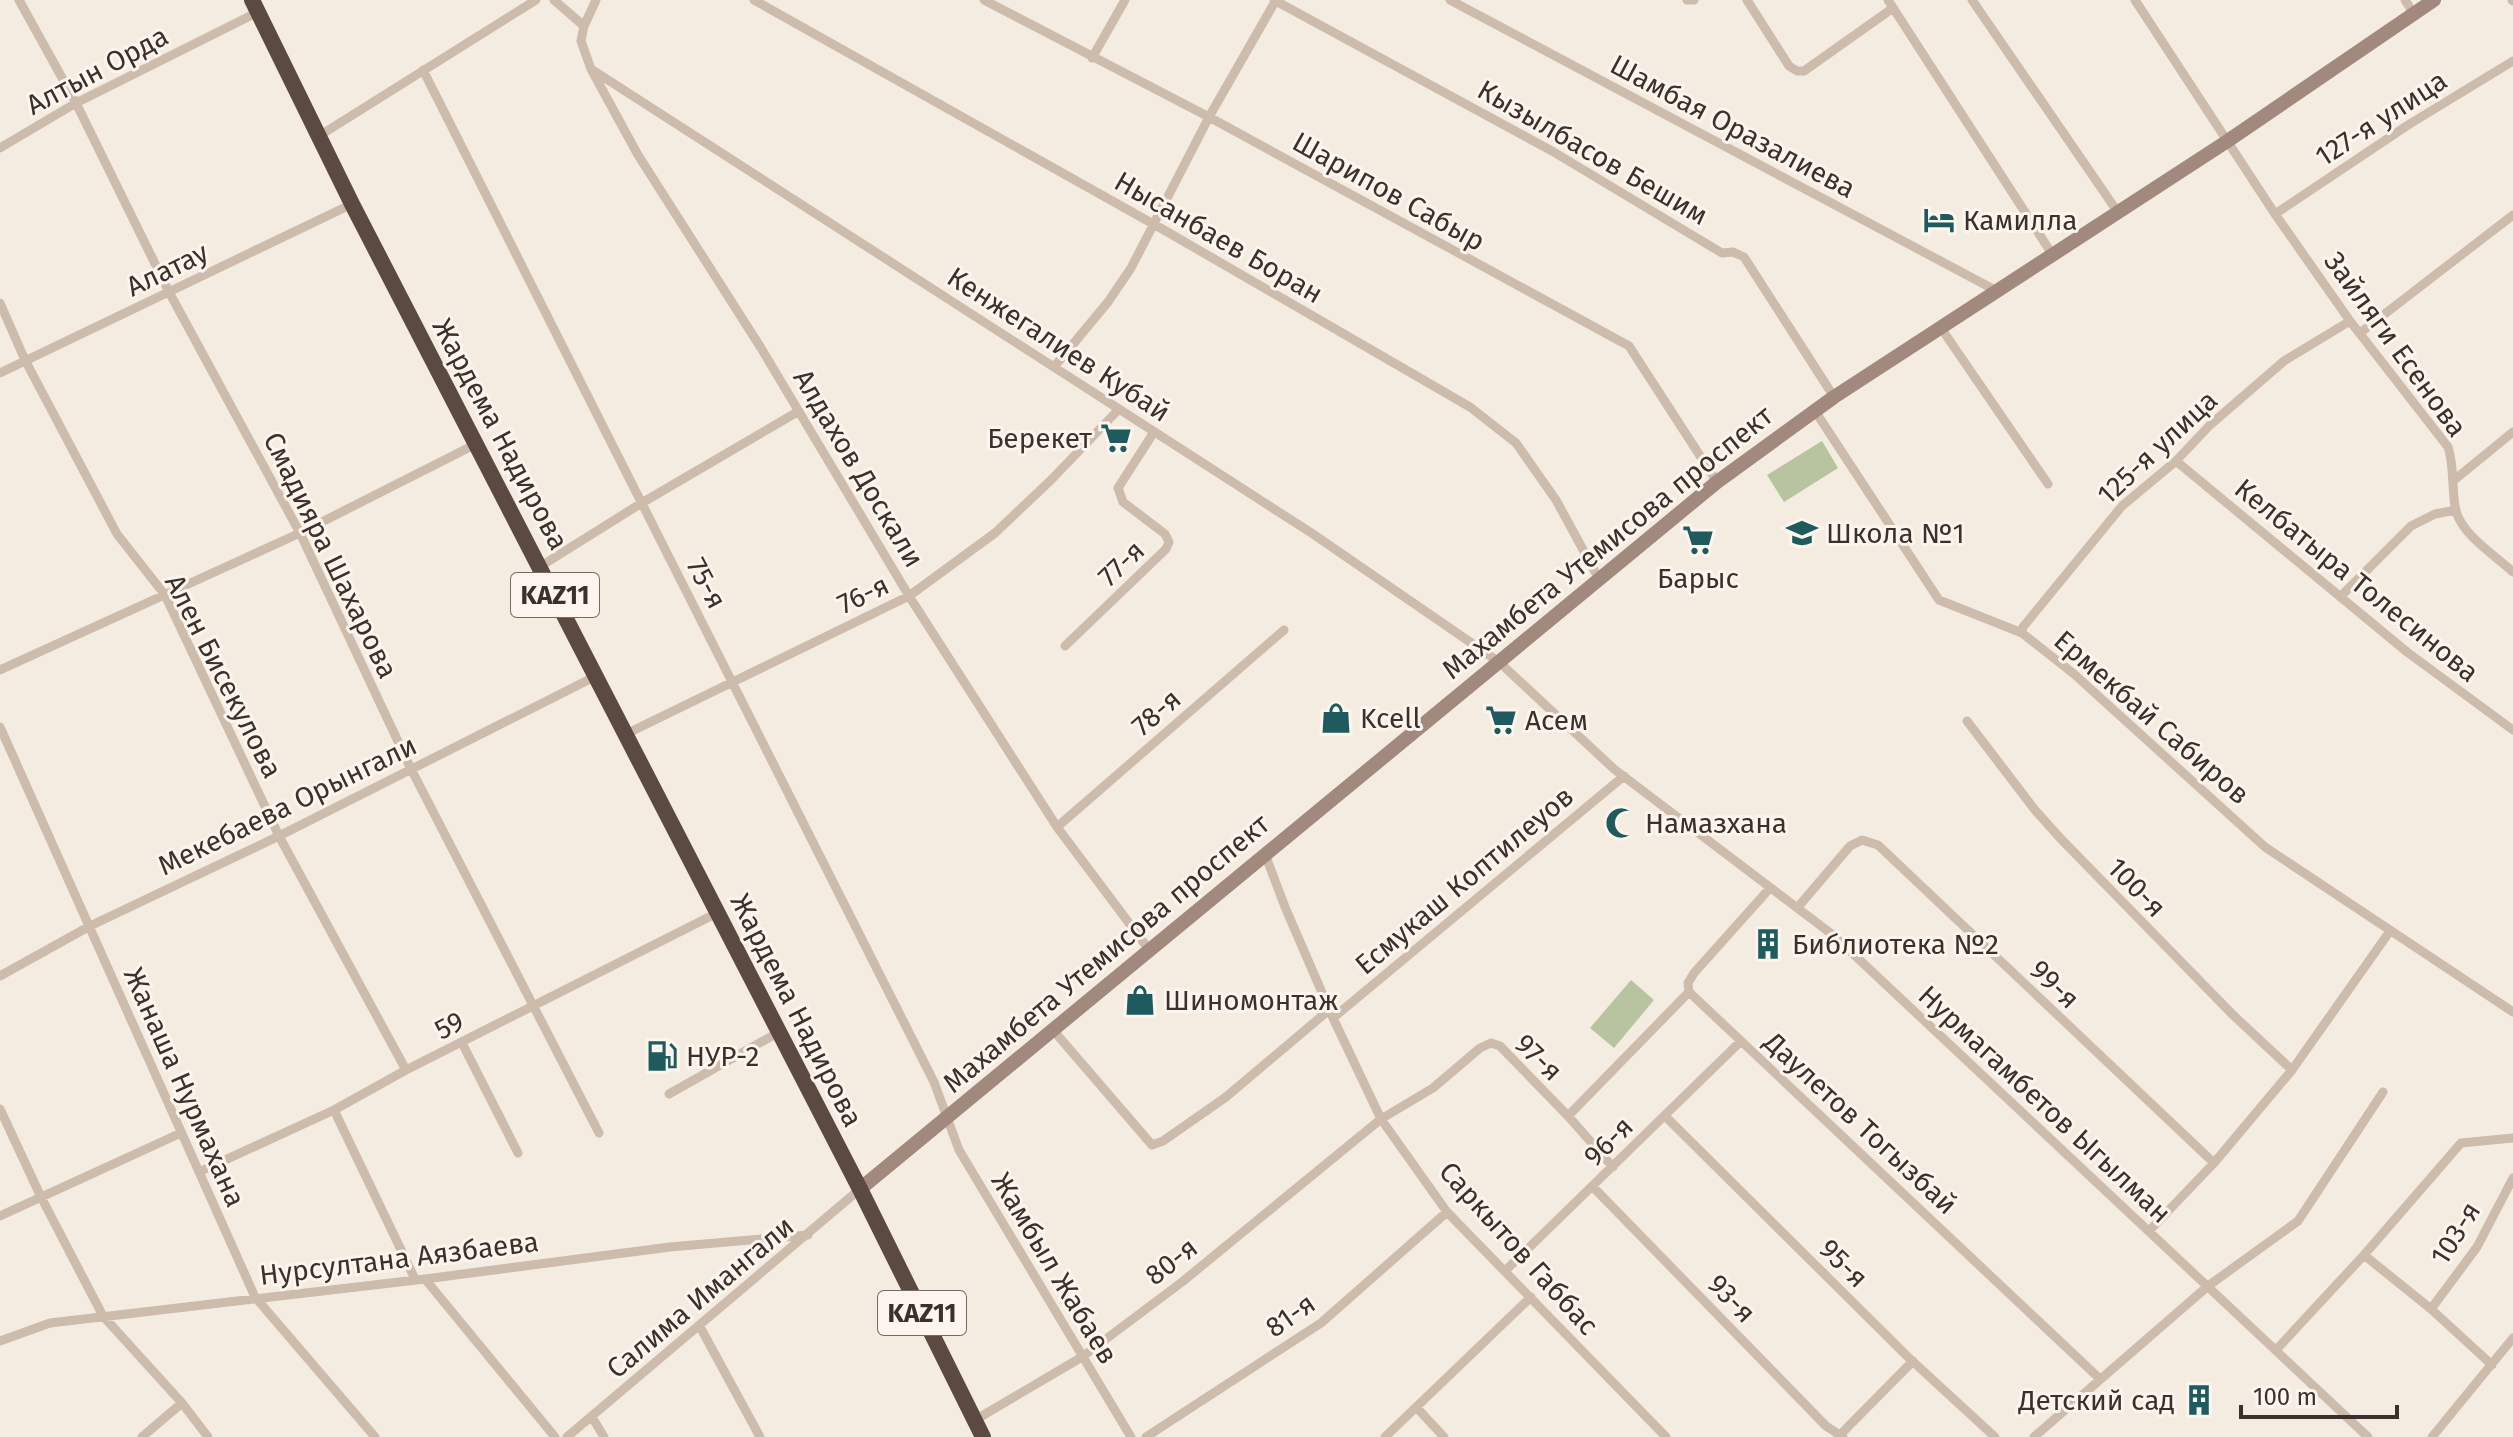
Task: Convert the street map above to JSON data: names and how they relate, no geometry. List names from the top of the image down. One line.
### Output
{"streets":{"highway":["Жардема Надирова","KAZ11"],"street":["Алтын Орда","127-я улица","Шамбая Оразалиева","Кызылбасов Бешим","Шарипов Сабыр","Нысанбаев Боран","Алатау","Кенжегалиев Кубай","Зайляги Есенова","125-я улица","Алдахов Доскали","Махамбета Утемисова проспект","Смадияра Шахарова","77-я","Келбатыра Толесинова","75-я","76-я","Ален Бисекулова","78-я","Ермекбай Сабиров","Мекебаева Орынгали","Есмукаш Коптилеуов","100-я","99-я","59","97-я","Жанаша Нурмахана","Нурмагамбетов Ыгылман","Даулетов Тогызбай","96-я","103-я","Саркытов Габбас","Нурсултана Аязбаева","80-я","95-я","Жамбыл Жабаев","Салима Имангали","93-я","81-я"]},"crossings":[["Алтын Орда","Жардема Надирова"],["Алтын Орда","Смадияра Шахарова"],["127-я улица","Зайляги Есенова"],["Шамбая Оразалиева","Махамбета Утемисова проспект"],["Кызылбасов Бешим","Махамбета Утемисова проспект"],["Шарипов Сабыр","Махамбета Утемисова проспект"],["Нысанбаев Боран","Махамбета Утемисова проспект"],["Алатау","Жардема Надирова"],["Алатау","Смадияра Шахарова"],["Алатау","Ален Бисекулова"],["Кенжегалиев Кубай","Алдахов Доскали"],["Кенжегалиев Кубай","Махамбета Утемисова проспект"],["Кенжегалиев Кубай","77-я"],["Кенжегалиев Кубай","76-я"],["Кенжегалиев Кубай","Нурмагамбетов Ыгылман"],["Зайляги Есенова","125-я улица"],["Зайляги Есенова","Махамбета Утемисова проспект"],["Жардема Надирова","Махамбета Утемисова проспект"],["Жардема Надирова","76-я"],["Жардема Надирова","KAZ11"],["Жардема Надирова","Мекебаева Орынгали"],["Жардема Надирова","59"],["Жардема Надирова","Салима Имангали"],["125-я улица","Келбатыра Толесинова"],["125-я улица","Ермекбай Сабиров"],["Алдахов Доскали","Махамбета Утемисова проспект"],["Алдахов Доскали","76-я"],["Алдахов Доскали","78-я"],["Махамбета Утемисова проспект","75-я"],["Махамбета Утемисова проспект","KAZ11"],["Махамбета Утемисова проспект","Ермекбай Сабиров"],["Махамбета Утемисова проспект","Есмукаш Коптилеуов"],["Махамбета Утемисова проспект","Нурмагамбетов Ыгылман"],["Махамбета Утемисова проспект","Саркытов Габбас"],["Махамбета Утемисова проспект","Жамбыл Жабаев"],["Махамбета Утемисова проспект","Салима Имангали"],["Смадияра Шахарова","Мекебаева Орынгали"],["Смадияра Шахарова","59"],["75-я","76-я"],["75-я","Жамбыл Жабаев"],["KAZ11","80-я"],["KAZ11","Салима Имангали"],["Ален Бисекулова","Мекебаева Орынгали"],["Ален Бисекулова","59"],["Мекебаева Орынгали","Жанаша Нурмахана"],["Есмукаш Коптилеуов","Нурмагамбетов Ыгылман"],["Есмукаш Коптилеуов","Саркытов Габбас"],["99-я","Нурмагамбетов Ыгылман"],["59","Жанаша Нурмахана"],["97-я","96-я"],["97-я","Саркытов Габбас"],["97-я","80-я"],["Жанаша Нурмахана","Нурсултана Аязбаева"],["Даулетов Тогызбай","96-я"],["96-я","Саркытов Габбас"],["96-я","95-я"],["96-я","93-я"],["Саркытов Габбас","80-я"],["Саркытов Габбас","81-я"],["Нурсултана Аязбаева","Салима Имангали"],["80-я","Жамбыл Жабаев"]],"places":{"hotel":["Камилла"],"supermarket":["Берекет","Барыс","Асем"],"school or university":["Школа №1"],"shop":["Kcell","Шиномонтаж"],"mosque":["Намазхана"],"building":["Библиотека №2","Детский сад"],"fuel station":["НУР-2"]},"scale_bar":"100 m"}
